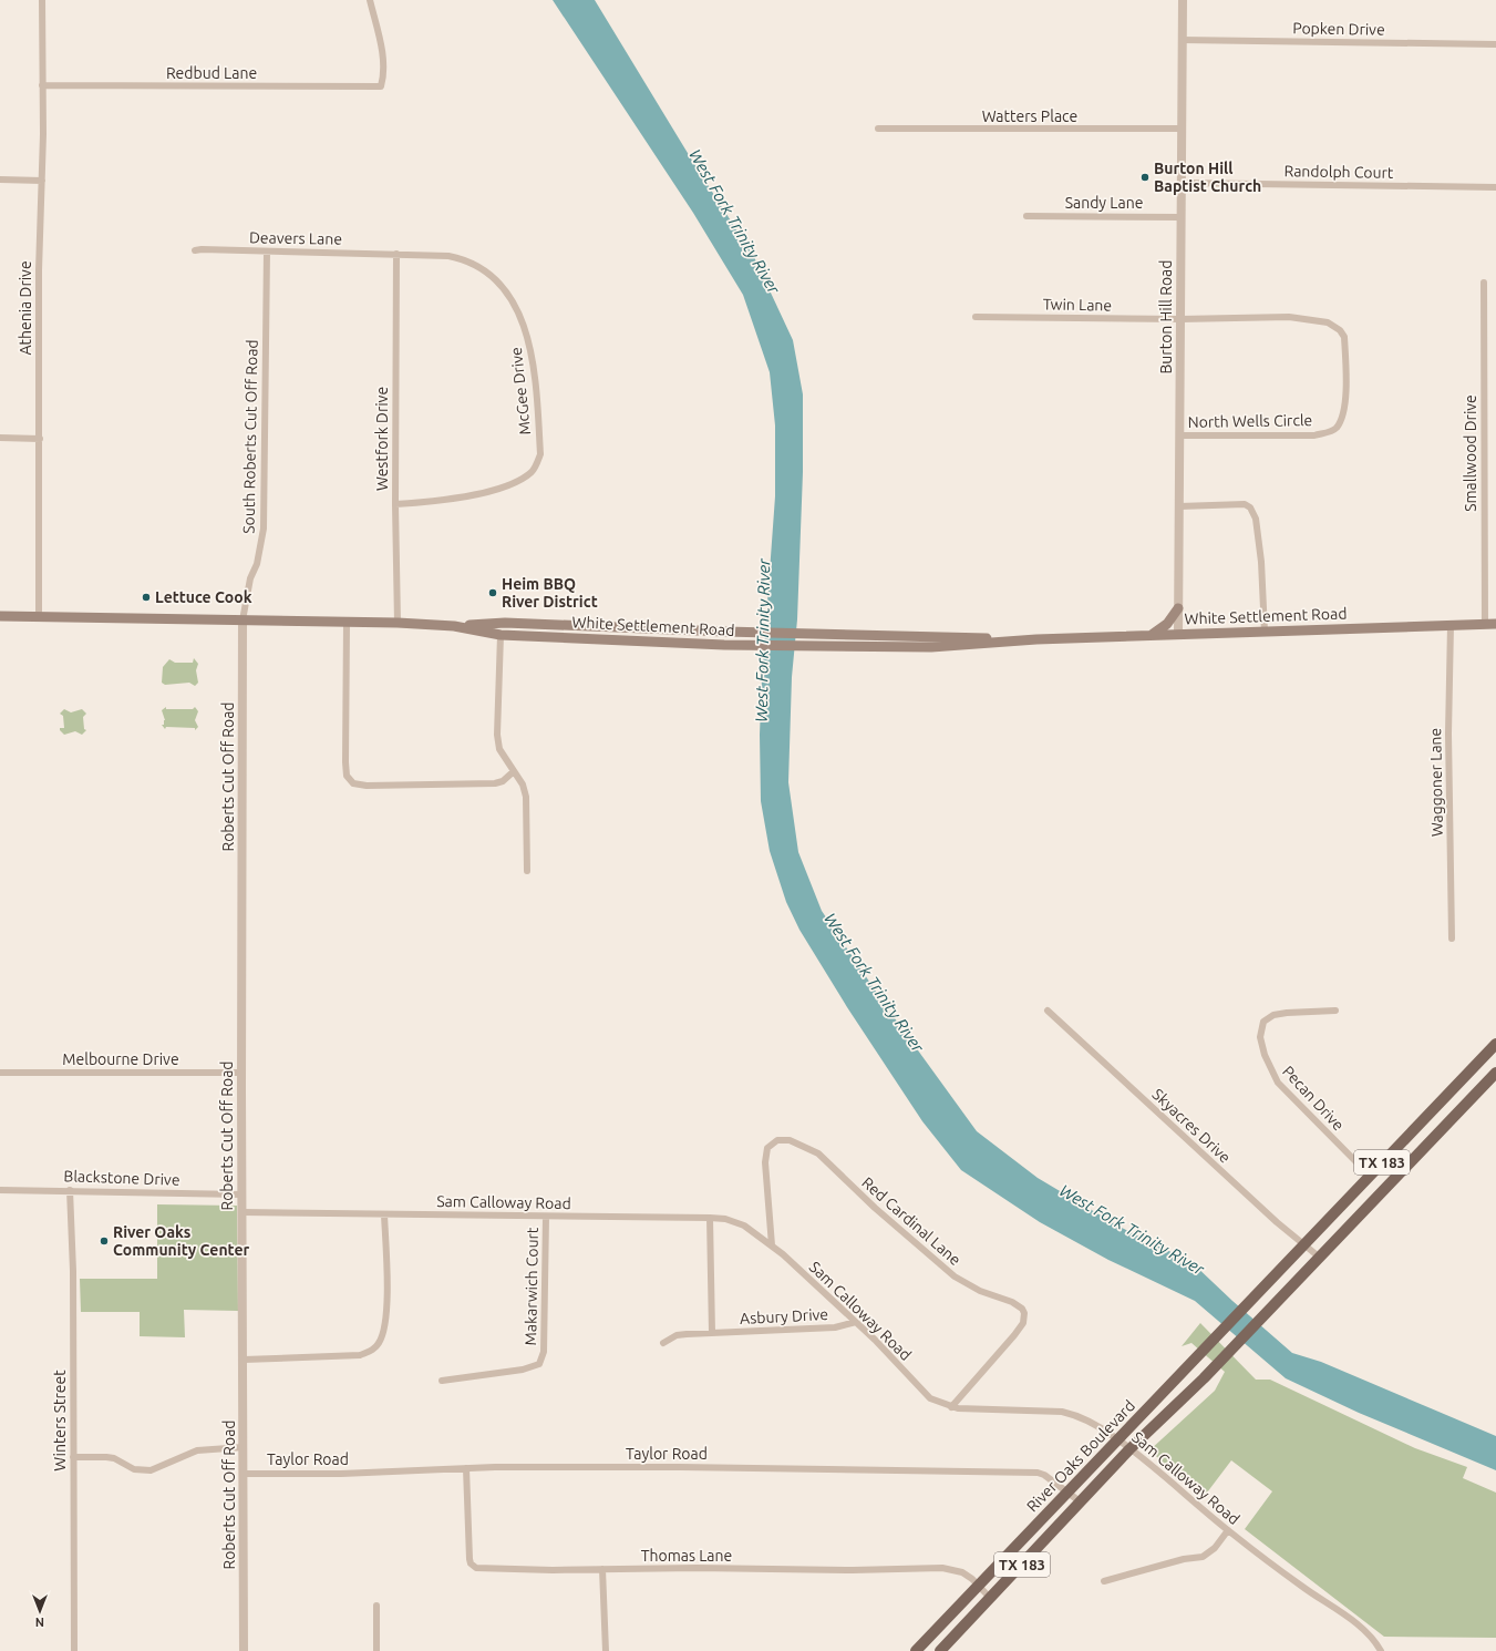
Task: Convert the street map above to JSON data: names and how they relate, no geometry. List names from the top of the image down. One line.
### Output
{"streets":{"main road":["White Settlement Road","TX 183","River Oaks Boulevard"],"street":["Popken Drive","Redbud Lane","Watters Place","Randolph Court","Sandy Lane","Deavers Lane","Twin Lane","Athenia Drive","Burton Hill Road","McGee Drive","North Wells Circle","South Roberts Cut Off Road","Westfork Drive","Smallwood Drive","Roberts Cut Off Road","Waggoner Lane","Melbourne Drive","Pecan Drive","Skyacres Drive","Blackstone Drive","Sam Calloway Road","Red Cardinal Lane","Makarwich Court","Asbury Drive","Winters Street","Taylor Road","Thomas Lane"]},"crossings":[["Popken Drive","Burton Hill Road"],["Redbud Lane","Athenia Drive"],["Watters Place","Burton Hill Road"],["Randolph Court","Burton Hill Road"],["Sandy Lane","Burton Hill Road"],["Deavers Lane","McGee Drive"],["Deavers Lane","South Roberts Cut Off Road"],["Deavers Lane","Westfork Drive"],["Twin Lane","Burton Hill Road"],["Twin Lane","North Wells Circle"],["Athenia Drive","White Settlement Road"],["Burton Hill Road","North Wells Circle"],["Burton Hill Road","White Settlement Road"],["McGee Drive","Westfork Drive"],["South Roberts Cut Off Road","White Settlement Road"],["South Roberts Cut Off Road","Roberts Cut Off Road"],["Westfork Drive","White Settlement Road"],["Smallwood Drive","White Settlement Road"],["White Settlement Road","Roberts Cut Off Road"],["White Settlement Road","Waggoner Lane"],["Roberts Cut Off Road","Melbourne Drive"],["Roberts Cut Off Road","Blackstone Drive"],["Roberts Cut Off Road","Sam Calloway Road"],["Roberts Cut Off Road","Taylor Road"],["Pecan Drive","TX 183"],["Skyacres Drive","TX 183"],["Skyacres Drive","River Oaks Boulevard"],["TX 183","River Oaks Boulevard"],["Blackstone Drive","Winters Street"],["Sam Calloway Road","Red Cardinal Lane"],["Sam Calloway Road","Makarwich Court"],["Sam Calloway Road","Asbury Drive"],["Sam Calloway Road","River Oaks Boulevard"],["Taylor Road","River Oaks Boulevard"],["Taylor Road","Thomas Lane"],["River Oaks Boulevard","Thomas Lane"]],"water":["West Fork Trinity River"],"places":["Burton Hill Baptist Church","Heim BBQ River District","Lettuce Cook","River Oaks Community Center"],"north":"bottom"}
